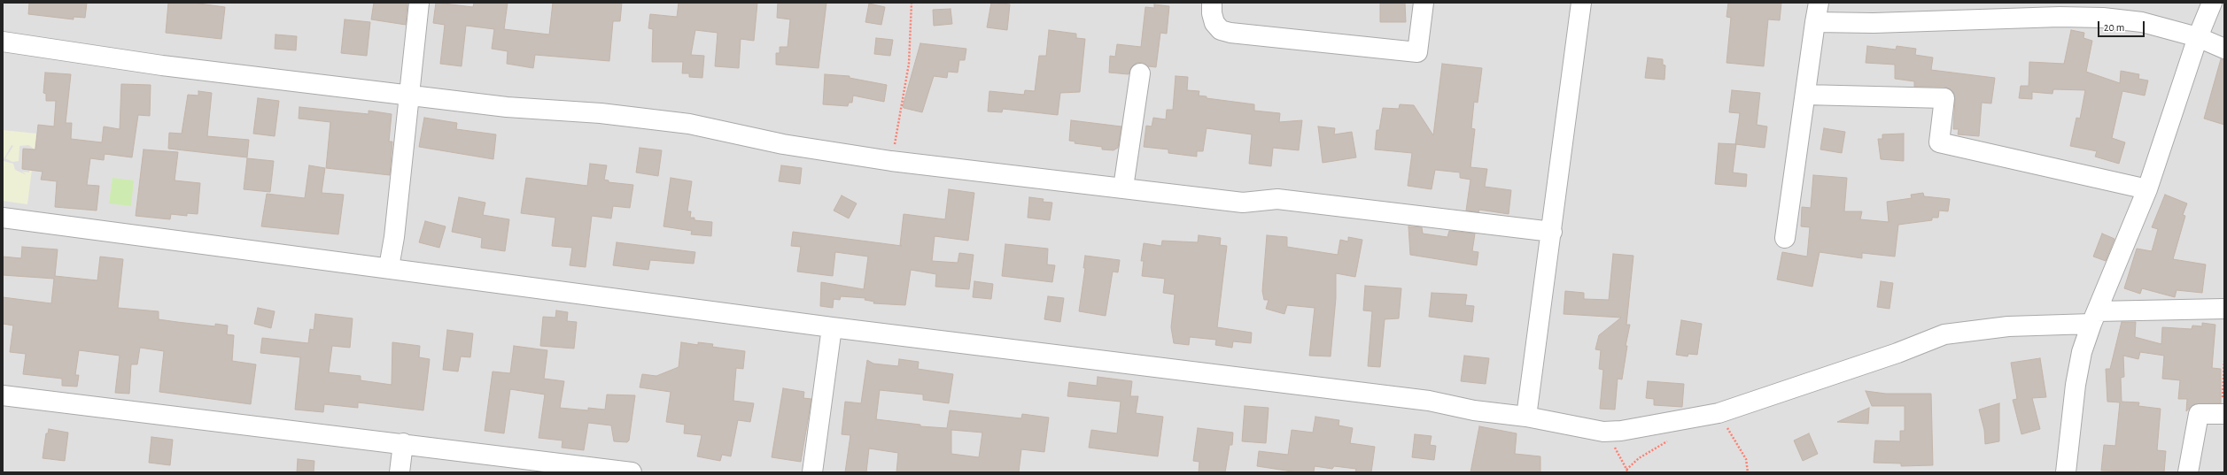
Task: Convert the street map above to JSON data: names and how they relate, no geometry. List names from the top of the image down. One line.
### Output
{"scale_bar":"20 m"}
